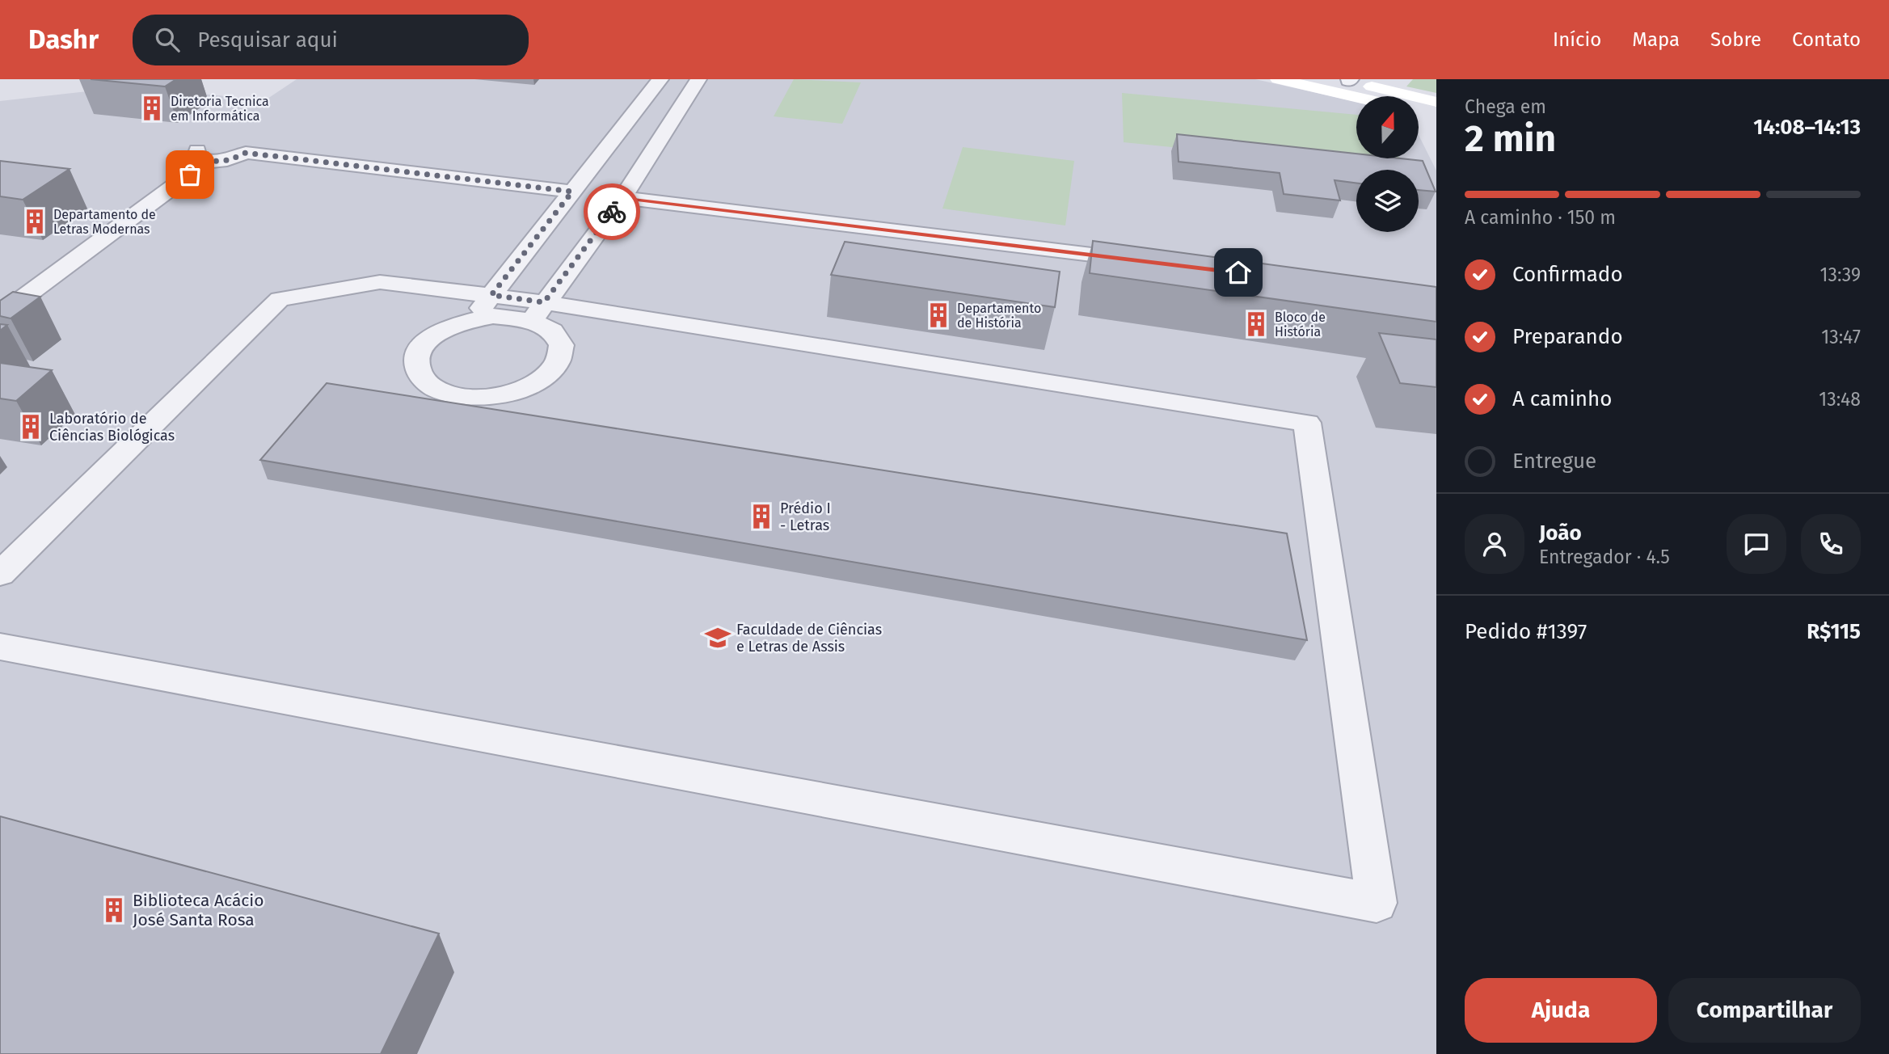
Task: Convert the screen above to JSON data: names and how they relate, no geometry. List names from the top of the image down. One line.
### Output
{"places":{"building":["Diretoria Tecnica em Informática","Departamento de Letras Modernas","Departamento de História","Bloco de História","Laboratório de Ciências Biológicas","Prédio I - Letras","Biblioteca Acácio José Santa Rosa"],"school or university":["Faculdade de Ciências e Letras de Assis"]},"north":"top","page":{"header":"Dashr","search":"Pesquisar aqui","nav":["Início","Mapa","Sobre","Contato"],"heading":["2 min","Chega em","14:08–14:13"],"panel":["João","Entregador · 4.5","Pedido #1397","R$115"],"bar":"A caminho · 150 m","list":[["Confirmado","13:39"],["Preparando","13:47"],["A caminho","13:48"],"Entregue"],"buttons":["Ajuda","Compartilhar"]}}
